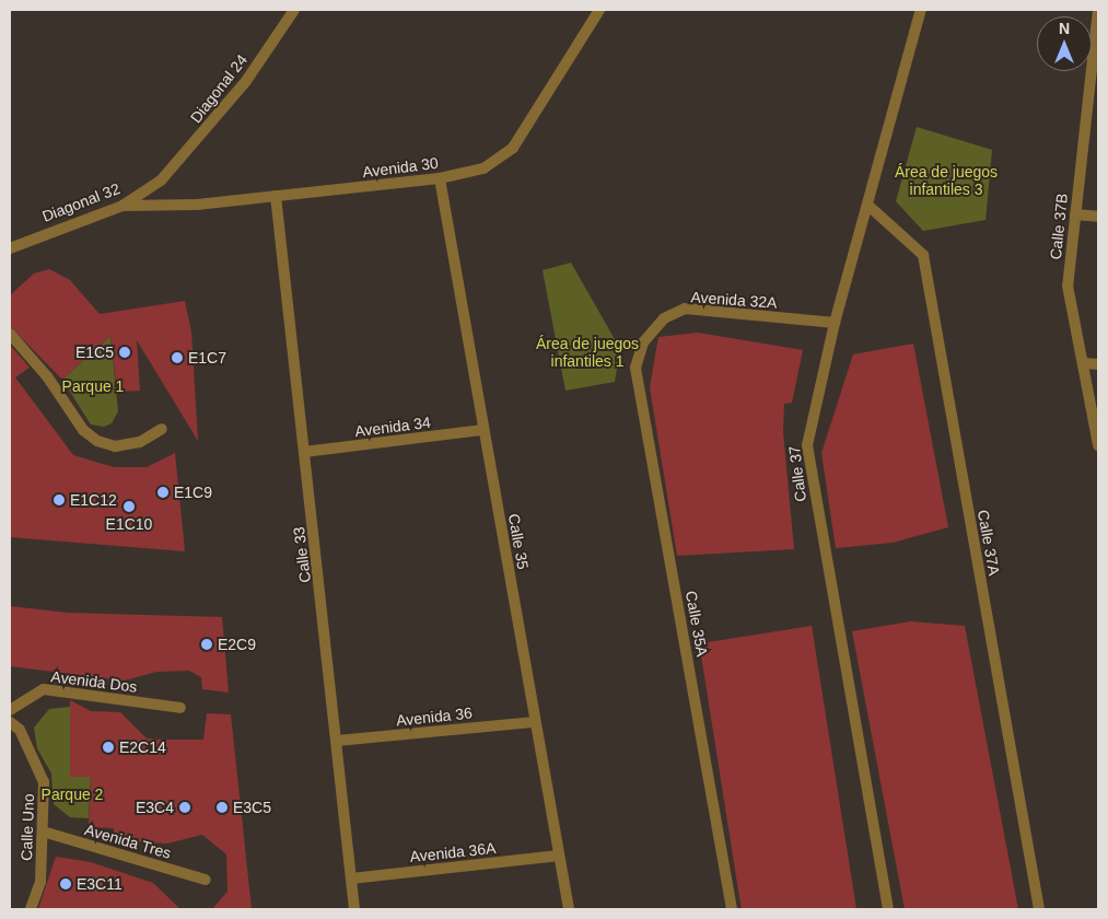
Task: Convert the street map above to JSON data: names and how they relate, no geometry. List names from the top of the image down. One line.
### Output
{"streets":{"street":["Diagonal 24","Avenida 30","Diagonal 32","Calle 37B","Avenida 32A","Avenida 34","Calle 37","Calle 35","Calle 37A","Calle 33","Calle 35A","Avenida Dos","Avenida 36","Calle Uno","Avenida Tres","Avenida 36A"]},"crossings":[["Diagonal 24","Diagonal 32"],["Avenida 30","Diagonal 32"],["Avenida 30","Calle 35"],["Avenida 30","Calle 33"],["Avenida 32A","Calle 37"],["Avenida 32A","Calle 35A"],["Avenida 34","Calle 35"],["Avenida 34","Calle 33"],["Calle 37","Calle 37A"],["Calle 35","Avenida 36"],["Calle 35","Avenida 36A"],["Calle 33","Avenida 36"],["Calle 33","Avenida 36A"],["Calle Uno","Avenida Tres"]],"parks":["Área de juegos infantiles 3","Área de juegos infantiles 1","Parque 1","Parque 2"],"places":["E1C5","E1C7","E1C9","E1C12","E1C10","E2C9","E2C14","E3C4","E3C5","E3C11"],"north":"top"}
